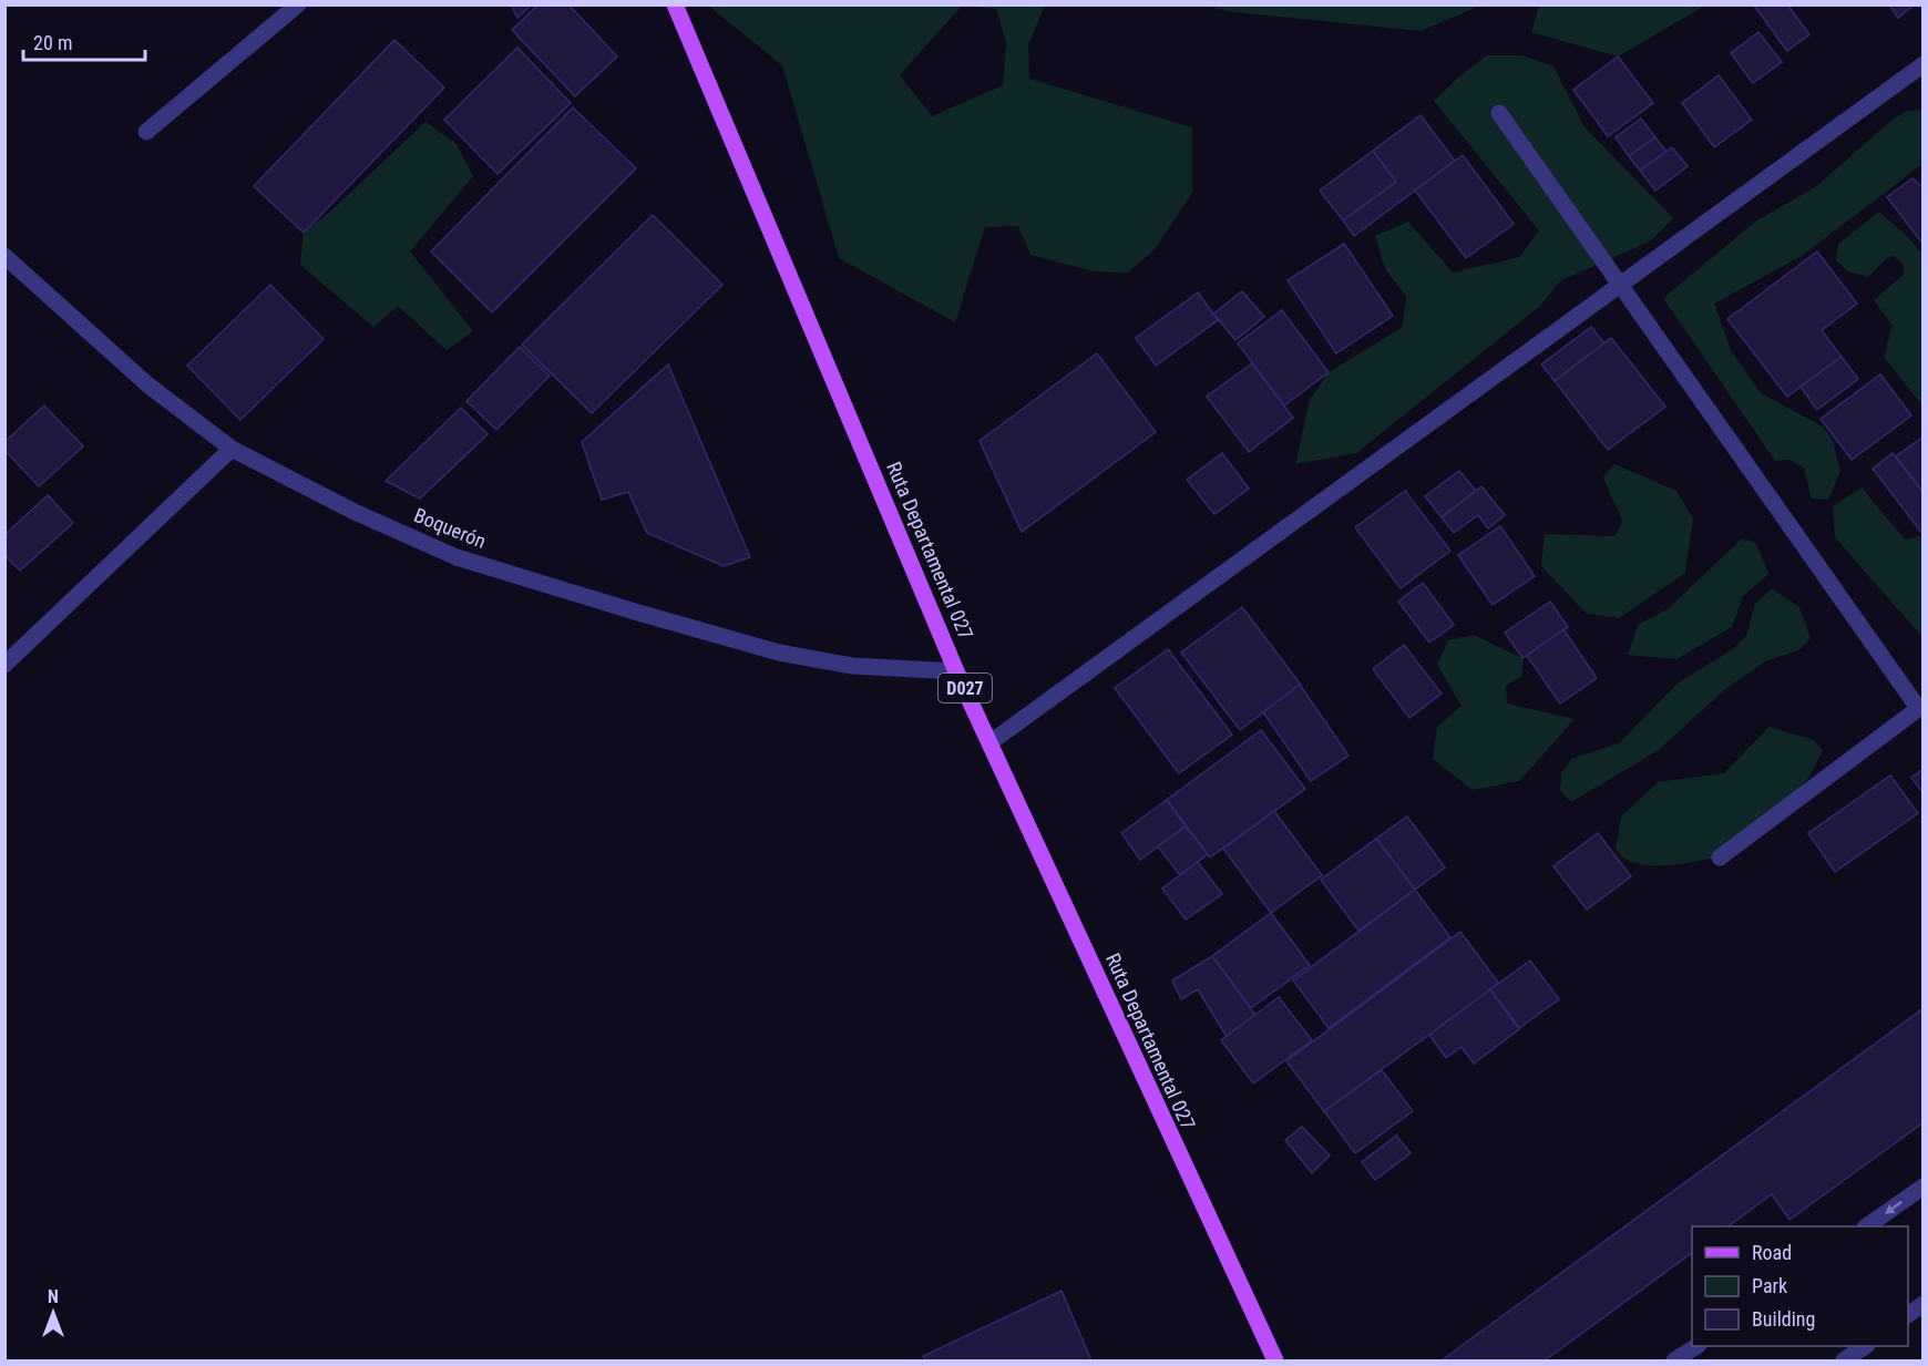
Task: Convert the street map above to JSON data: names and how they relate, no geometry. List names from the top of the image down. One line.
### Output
{"streets":{"main road":["Ruta Departamental 027","D027"],"street":["Boquerón"]},"crossings":[["Boquerón","Ruta Departamental 027"]],"legend":["Road","Park","Building"],"scale_bar":"20 m","north":"top"}
